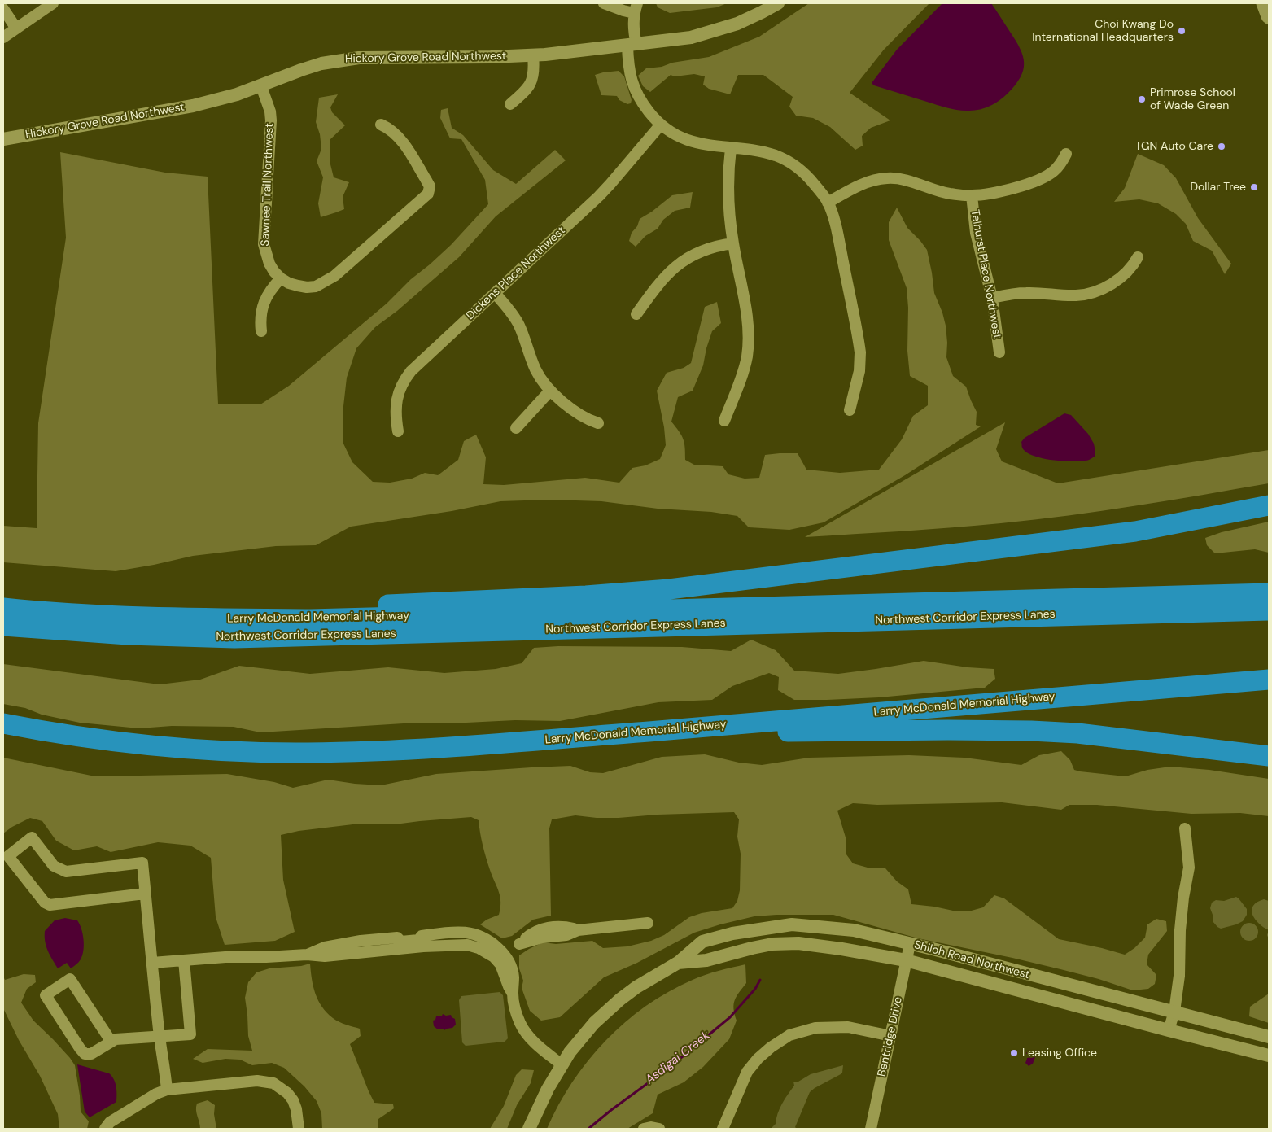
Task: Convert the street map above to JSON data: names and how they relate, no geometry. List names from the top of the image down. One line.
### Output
{"streets":{"highway":["Larry McDonald Memorial Highway","Northwest Corridor Express Lanes"],"street":["Hickory Grove Road Northwest","Sawnee Trail Northwest","Dickens Place Northwest","Telhurst Place Northwest","Shiloh Road Northwest","Bentridge Drive"]},"crossings":[["Hickory Grove Road Northwest","Sawnee Trail Northwest"],["Shiloh Road Northwest","Bentridge Drive"]],"water":["Asdigai Creek"],"places":["Choi Kwang Do International Headquarters","Primrose School of Wade Green","TGN Auto Care","Dollar Tree","Leasing Office"]}
